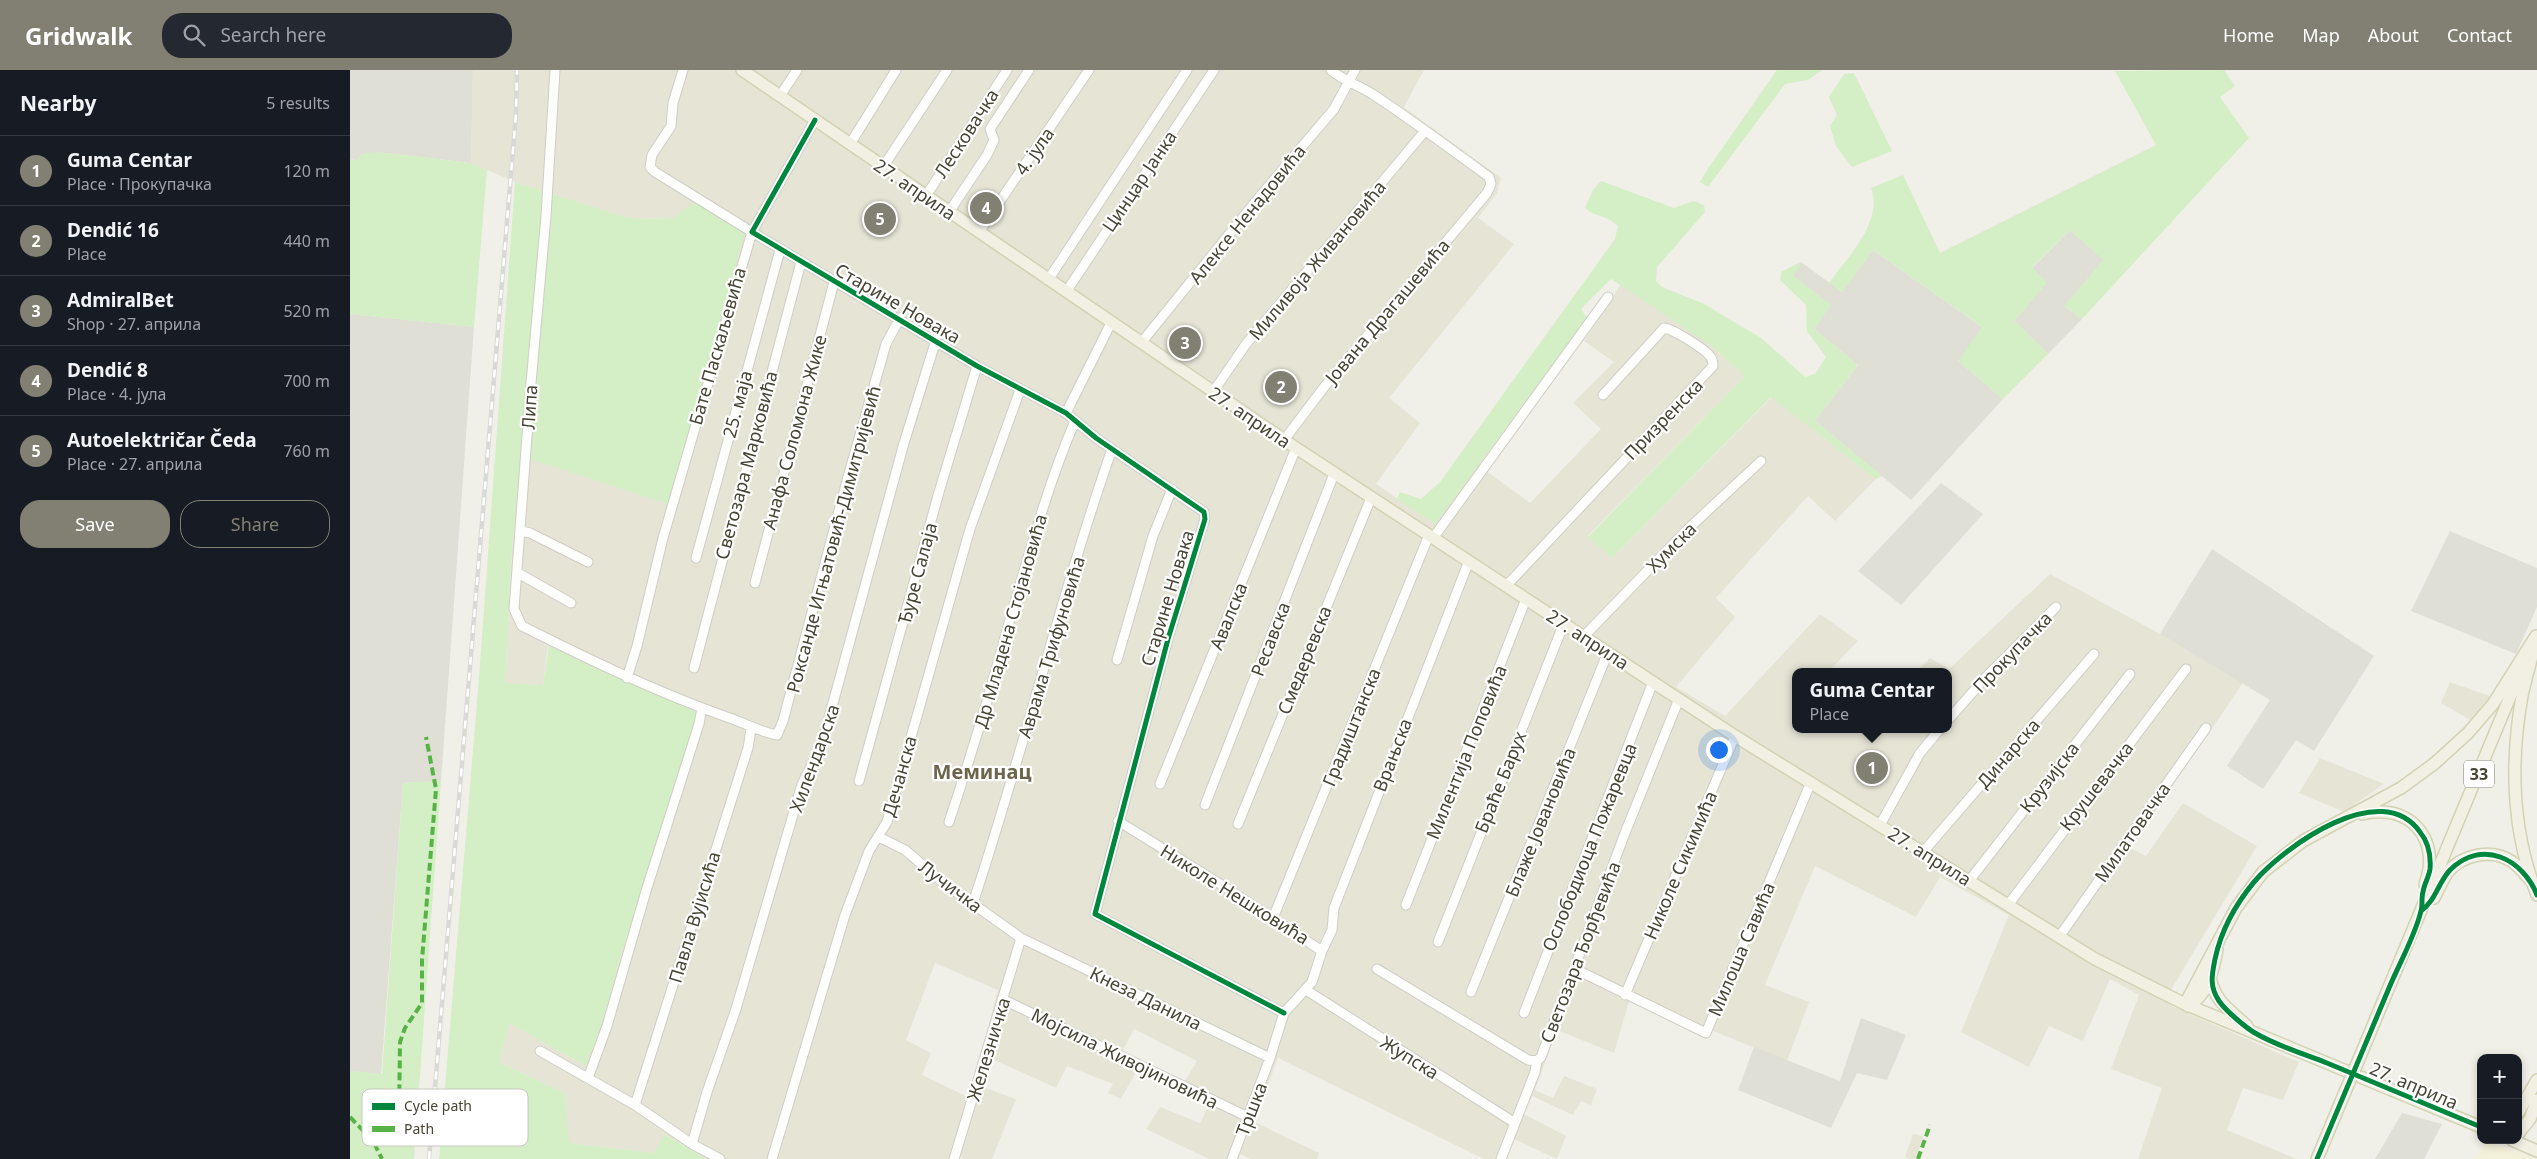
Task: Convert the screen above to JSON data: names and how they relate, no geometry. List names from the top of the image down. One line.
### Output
{"streets":{"main road":["27. априла","33"],"street":["Лесковачка","4. јула","Цинцар Јанка","Алексе Ненадовића","Миливоја Живановића","Старине Новака","Јована Драгашевића","Бате Паскаљевића","25. маја","Липа","Призренска","Анафа Соломона Жике","Светозара Марковића","Роксанде Игњатовић-Димитријевић","Хумска","Ђуре Салаја","Авалска","Др Младена Стојановића","Ресавска","Аврама Трифуновића","Прокупачка","Смедеревска","Градиштанска","Милентија Поповића","Динарска","Врањска","Хилендарска","Дечанска","Крузијска","Браће Барух","Крушевачка","Блаже Јовановића","Милатовачка","Ослободиоца Пожаревца","Николе Сикимића","Лучичка","Николе Нешковића","Павла Вујисића","Милоша Савића","Светозара Ђорђевића","Кнеза Данила","Железничка","Жупска","Мојсила Живојиновића","Тршка"]},"crossings":[["Лесковачка","27. априла"],["4. јула","27. априла"],["Цинцар Јанка","27. априла"],["27. априла","Алексе Ненадовића"],["27. априла","Миливоја Живановића"],["27. априла","Јована Драгашевића"],["27. априла","Бате Паскаљевића"],["27. априла","Призренска"],["27. априла","Хумска"],["27. априла","Авалска"],["27. априла","Ресавска"],["27. априла","Смедеревска"],["27. априла","Градиштанска"],["27. априла","Милентија Поповића"],["27. априла","Динарска"],["27. априла","Врањска"],["27. априла","Крузијска"],["27. априла","Браће Барух"],["27. априла","Крушевачка"],["27. априла","Блаже Јовановића"],["27. априла","Милатовачка"],["27. априла","Ослободиоца Пожаревца"],["27. априла","Николе Сикимића"],["27. априла","Милоша Савића"],["27. априла","Светозара Ђорђевића"],["Миливоја Живановића","Јована Драгашевића"],["Старине Новака","Бате Паскаљевића"],["Старине Новака","25. маја"],["Старине Новака","Анафа Соломона Жике"],["Старине Новака","Светозара Марковића"],["Старине Новака","Роксанде Игњатовић-Димитријевић"],["Старине Новака","Ђуре Салаја"],["Старине Новака","Др Младена Стојановића"],["Старине Новака","Аврама Трифуновића"],["Старине Новака","Хилендарска"],["Старине Новака","Дечанска"],["Старине Новака","Николе Нешковића"],["Бате Паскаљевића","Липа"],["Липа","Роксанде Игњатовић-Димитријевић"],["Липа","Павла Вујисића"],["Роксанде Игњатовић-Димитријевић","Павла Вујисића"],["Аврама Трифуновића","Лучичка"],["Градиштанска","Николе Нешковића"],["Врањска","Николе Нешковића"],["Дечанска","Лучичка"],["Николе Сикимића","Милоша Савића"],["Лучичка","Кнеза Данила"],["Лучичка","Железничка"],["Николе Нешковића","Кнеза Данила"],["Николе Нешковића","Жупска"],["Николе Нешковића","Тршка"],["Кнеза Данила","Железничка"],["Кнеза Данила","Тршка"],["Железничка","Мојсила Живојиновића"],["Мојсила Живојиновића","Тршка"]],"districts":["Меминац"],"legend":["Cycle path","Path"],"page":{"header":"Gridwalk","search":"Search here","nav":["Home","Map","About","Contact"],"heading":["Nearby","5 results"],"list":[{"mark":"1","name":"Guma Centar","note":"Place · Прокупачка","value":"120 m"},{"mark":"2","name":"Dendić 16","note":"Place","value":"440 m"},{"mark":"3","name":"AdmiralBet","note":"Shop · 27. априла","value":"520 m"},{"mark":"4","name":"Dendić 8","note":"Place · 4. јула","value":"700 m"},{"mark":"5","name":"Autoelektričar Čeda","note":"Place · 27. априла","value":"760 m"}],"pins":["4","5","3","2","1"],"buttons":["Save","Share"],"popup":["Guma Centar","Place"],"map_buttons":["+","−"]}}
